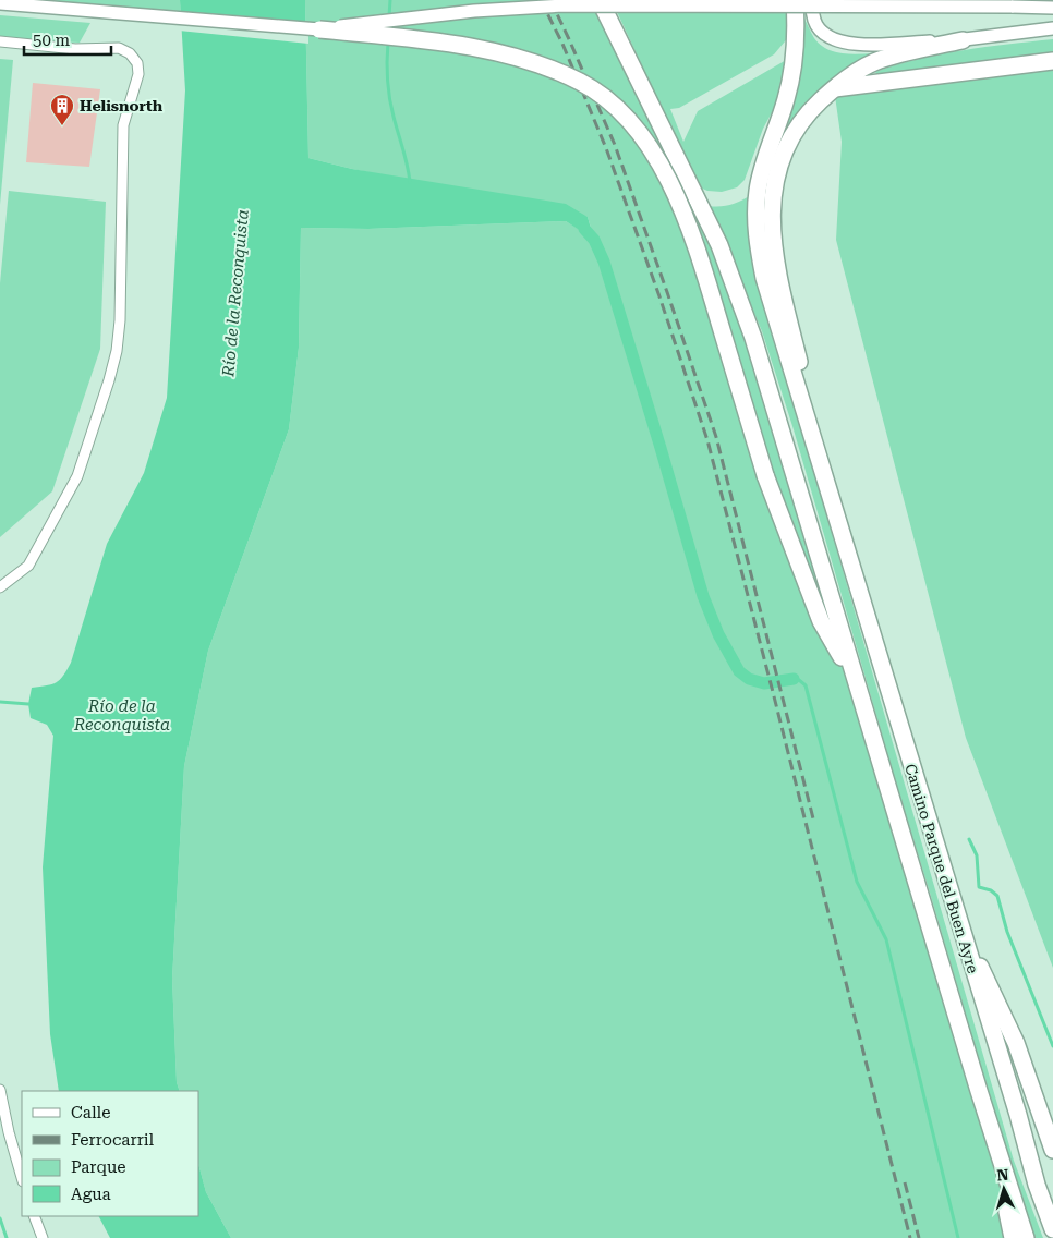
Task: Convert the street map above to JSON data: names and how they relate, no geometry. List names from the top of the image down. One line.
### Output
{"streets":{"highway":["Camino Parque del Buen Ayre"]},"water":["Río de la Reconquista"],"places":{"building":["Helisnorth"]},"legend":["Calle","Ferrocarril","Parque","Agua"],"scale_bar":"50 m","north":"top"}
